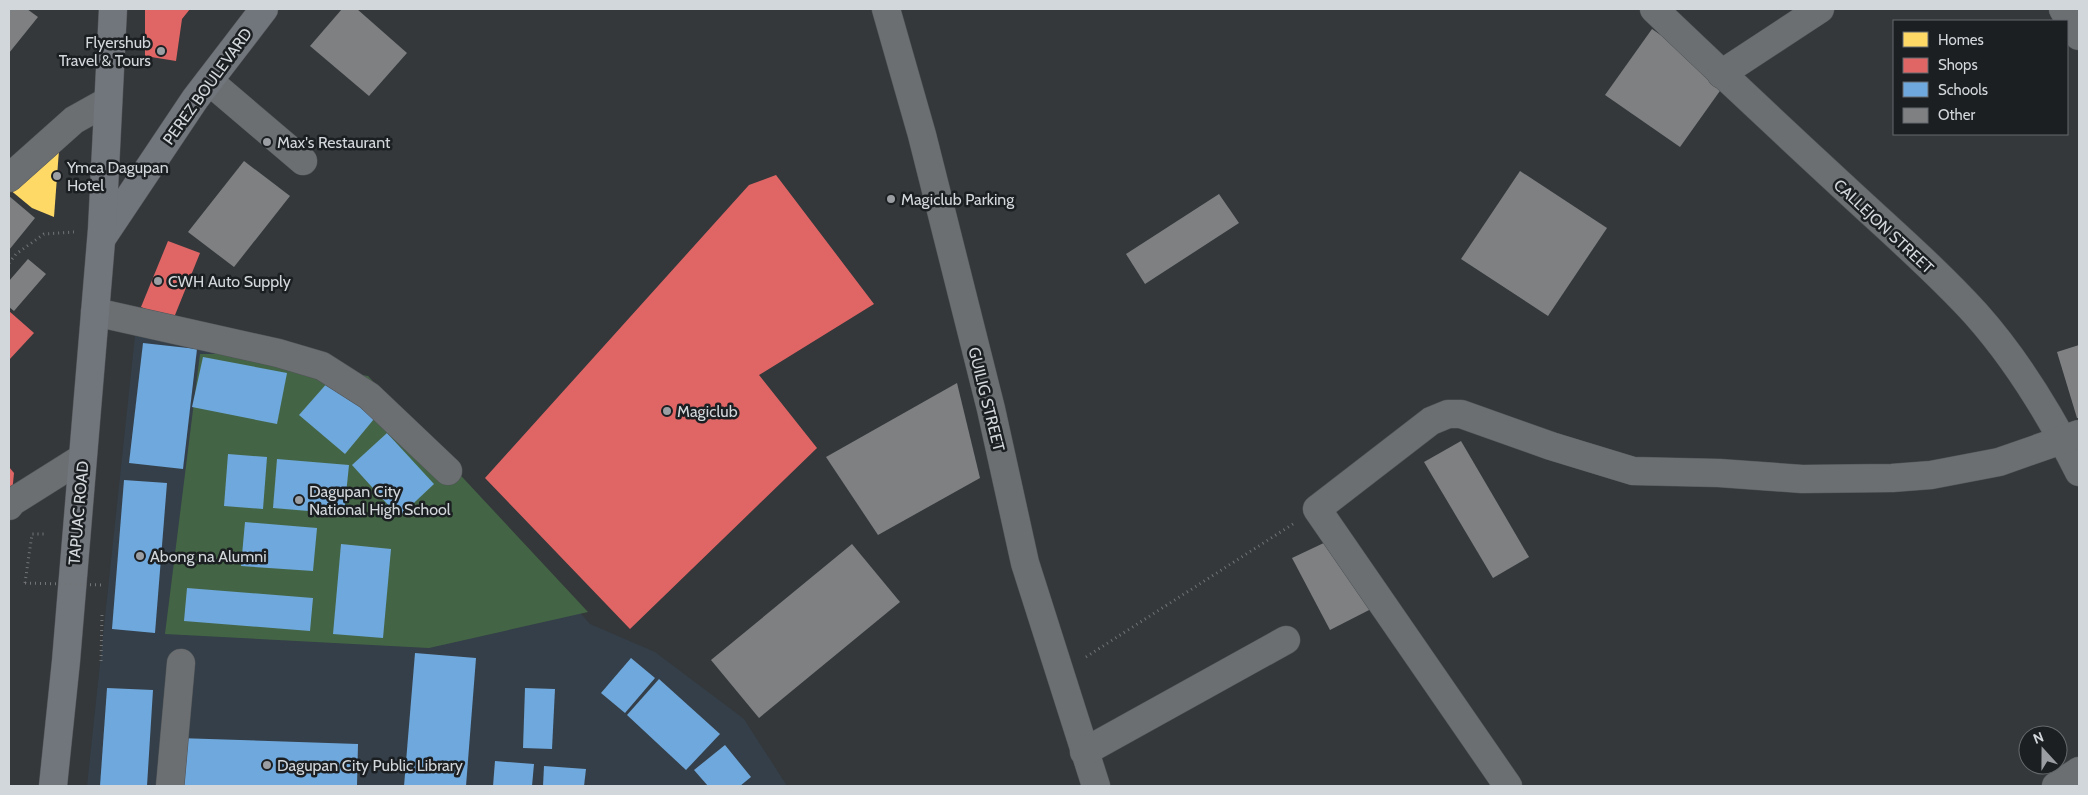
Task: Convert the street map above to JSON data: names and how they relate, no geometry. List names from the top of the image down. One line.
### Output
{"streets":{"main road":["PEREZ BOULEVARD","TAPUAC ROAD"],"street":["CALLEJON STREET","GUILIG STREET"]},"crossings":[["PEREZ BOULEVARD","TAPUAC ROAD"]],"places":["Flyershub Travel & Tours","Max's Restaurant","Ymca Dagupan Hotel","Magiclub Parking","CWH Auto Supply","Magiclub","Dagupan City National High School","Abong na Alumni","Dagupan City Public Library"],"legend":["Homes","Shops","Schools","Other"],"north":"top"}
